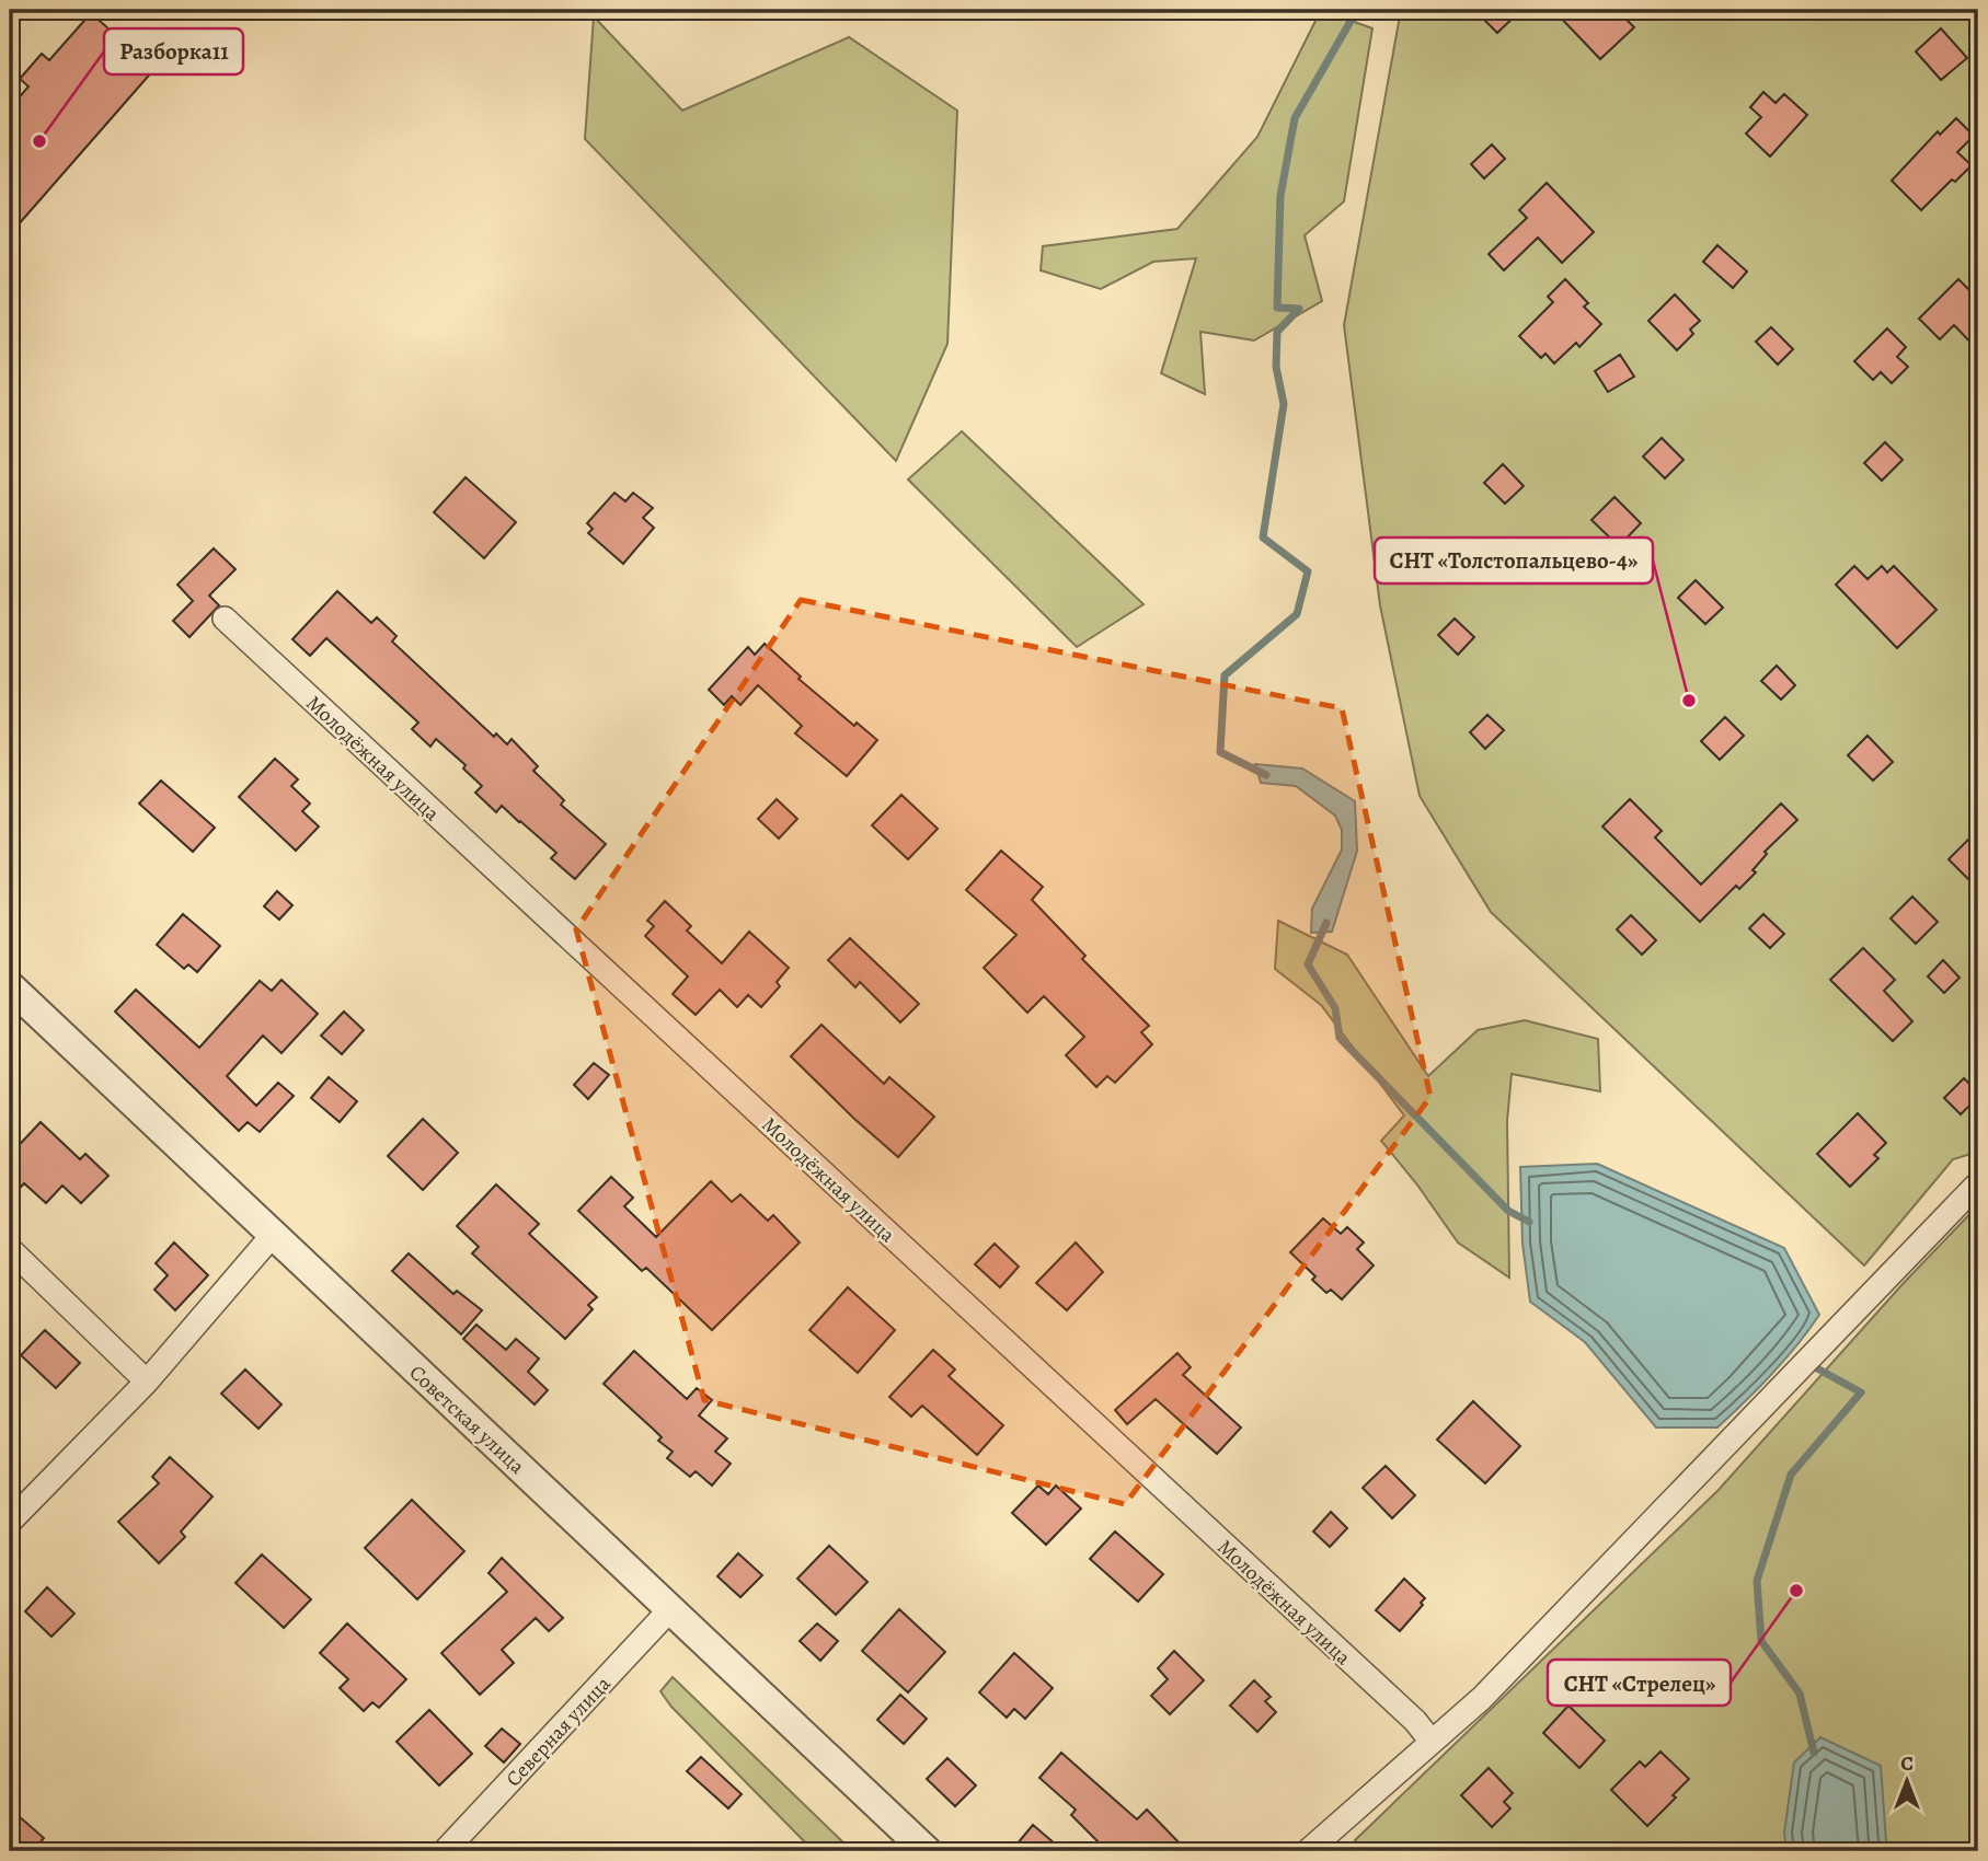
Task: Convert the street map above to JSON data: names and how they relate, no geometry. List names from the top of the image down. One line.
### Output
{"streets":{"street":["Молодёжная улица","Советская улица","Северная улица"]},"crossings":[["Советская улица","Северная улица"]],"places":["Разборка11","СНТ «Толстопальцево-4»","СНТ «Стрелец»"],"north":"top"}
